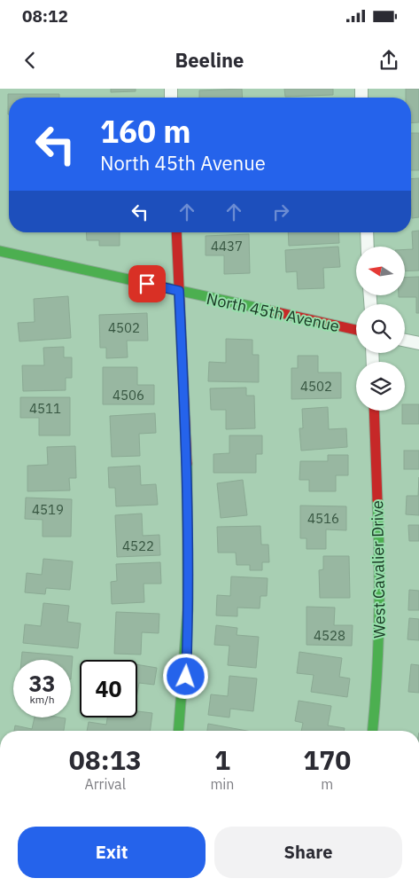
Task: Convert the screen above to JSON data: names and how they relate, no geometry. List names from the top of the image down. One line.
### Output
{"streets":{"street":["North 45th Avenue","West Cavalier Drive"]},"house_numbers":["4437","4502","4502","4506","4511","4519","4516","4522","4528"],"north":"left","page":{"status":"08:12","header":"Beeline","turn":["160 m","North 45th Avenue"],"speed":"33 km/h","limit":"40","eta":["08:13","Arrival","1","min","170","m"],"buttons":["Exit","Share"]}}
